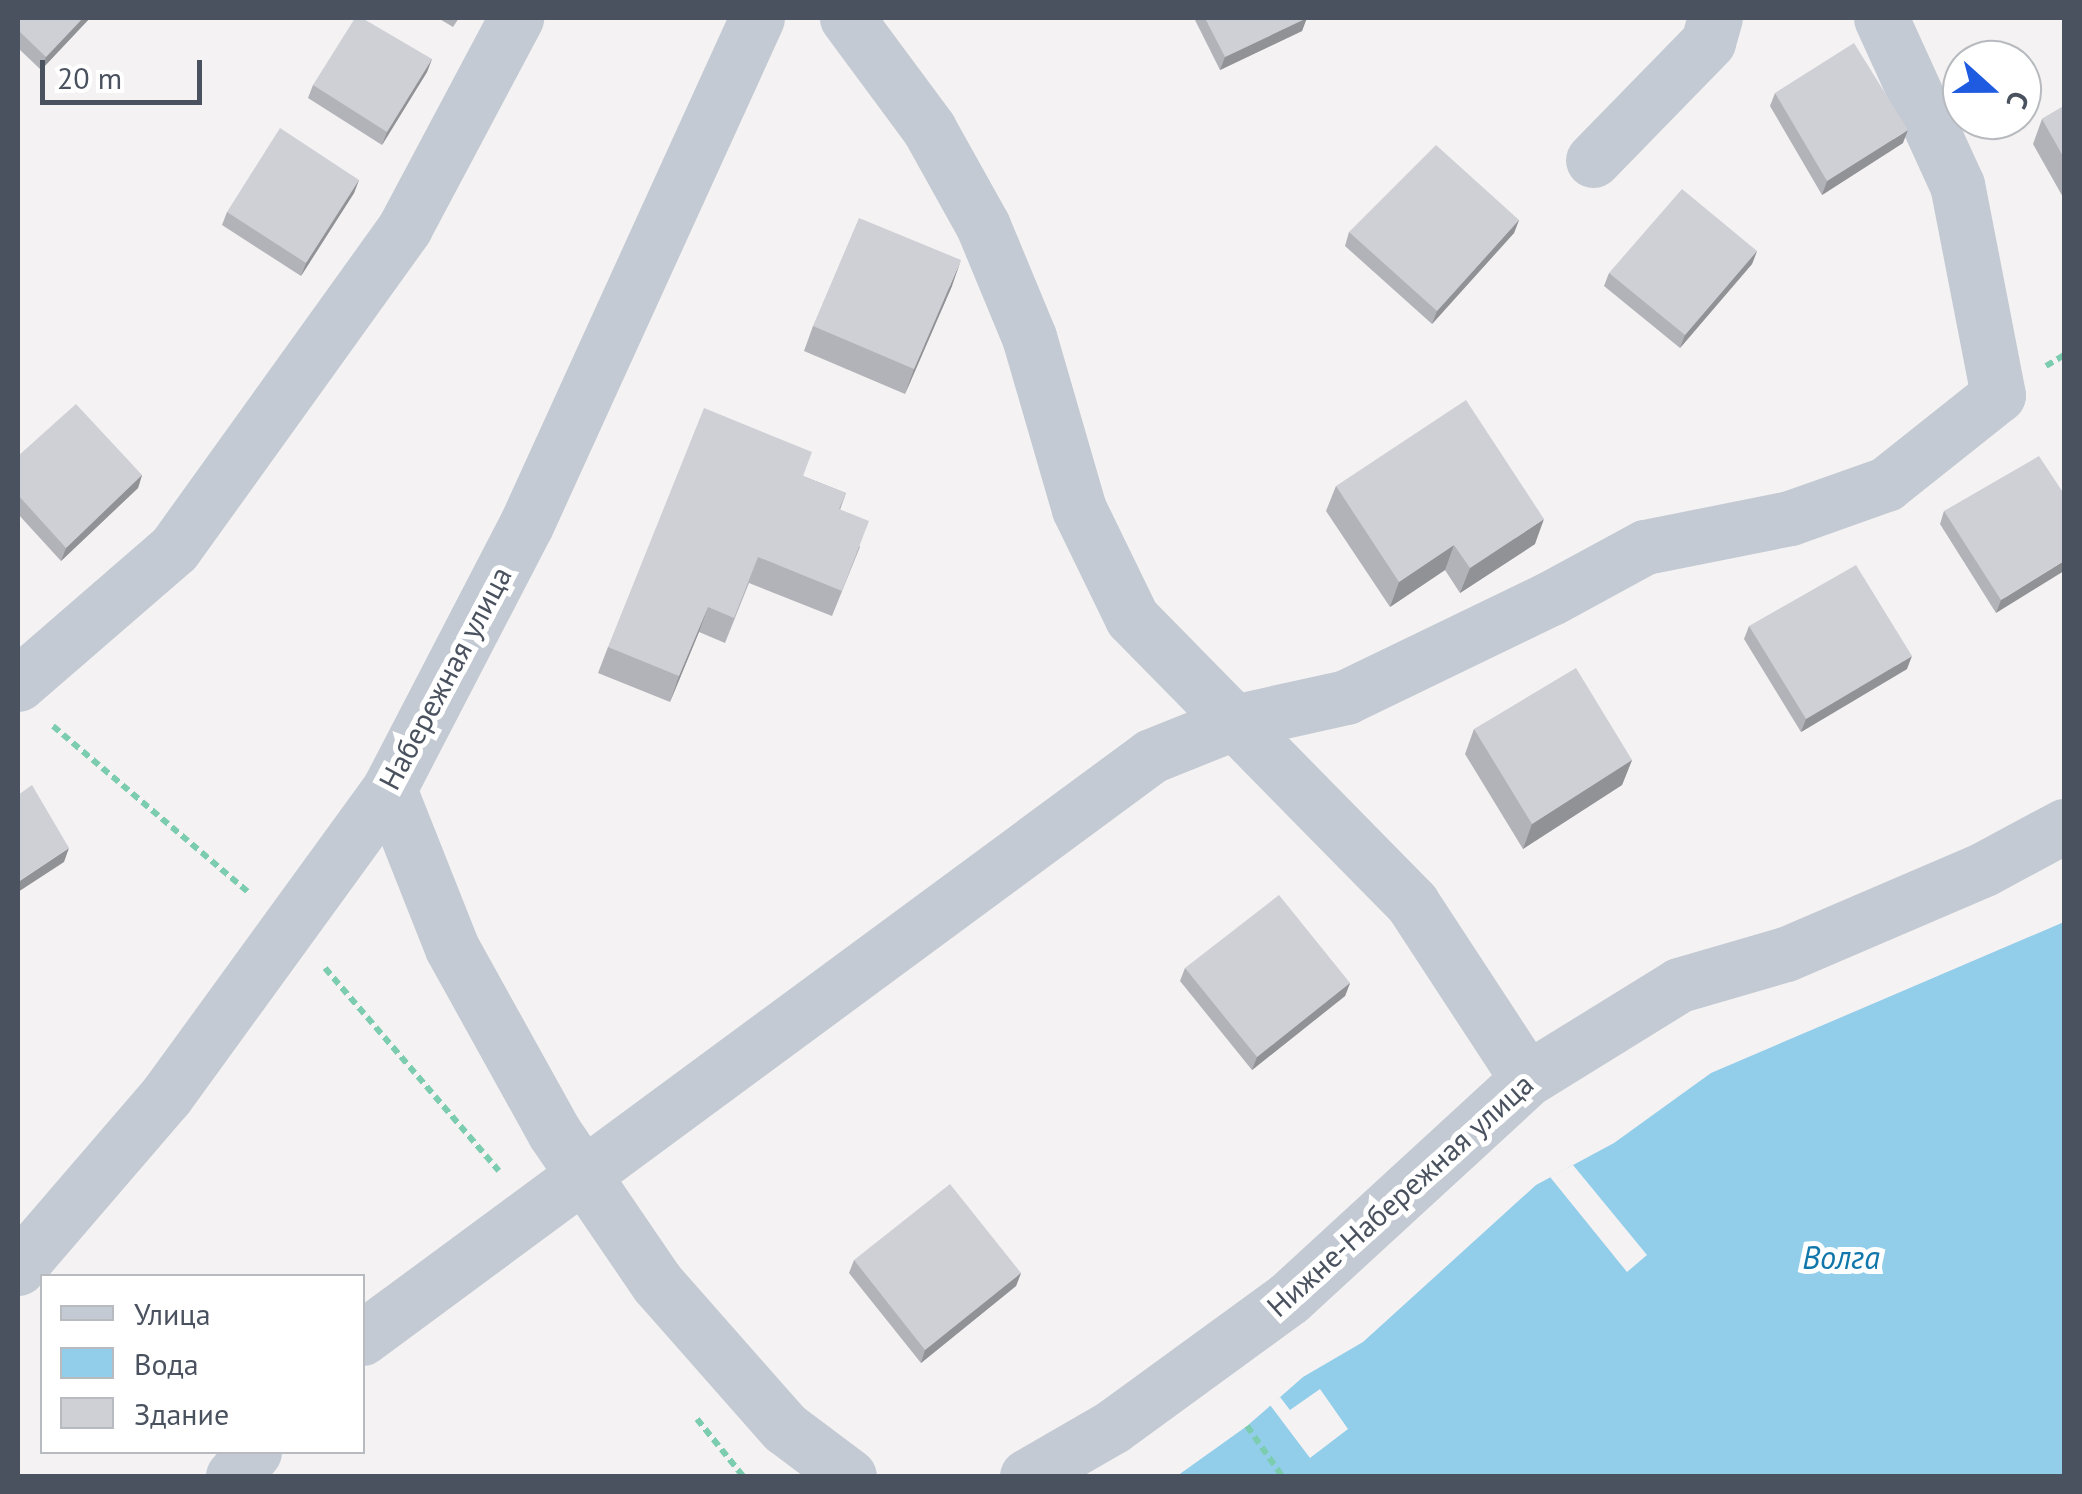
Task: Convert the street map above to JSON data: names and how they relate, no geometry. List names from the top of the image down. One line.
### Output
{"streets":{"street":["Набережная улица","Нижне-Набережная улица"]},"water":["Волга"],"legend":["Улица","Вода","Здание"],"scale_bar":"20 m","north":"right"}
